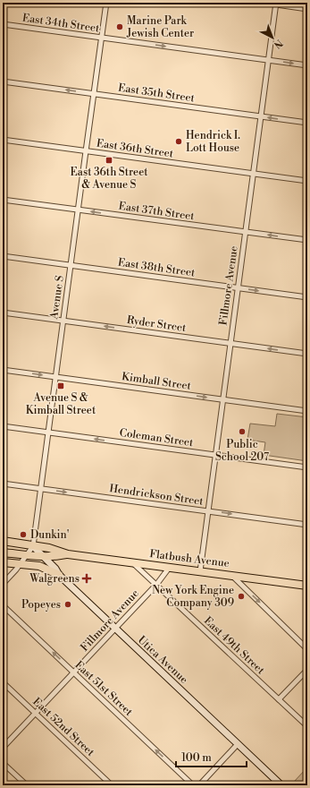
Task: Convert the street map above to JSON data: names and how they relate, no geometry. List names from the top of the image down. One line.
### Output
{"streets":{"main road":["Flatbush Avenue","Utica Avenue"],"street":["East 34th Street","East 35th Street","East 36th Street","East 37th Street","East 38th Street","Fillmore Avenue","Avenue S","Ryder Street","Kimball Street","Coleman Street","Hendrickson Street","East 49th Street","East 51st Street","East 52nd Street"]},"crossings":[["East 34th Street","Fillmore Avenue"],["East 34th Street","Avenue S"],["East 35th Street","Fillmore Avenue"],["East 35th Street","Avenue S"],["East 36th Street","Fillmore Avenue"],["East 36th Street","Avenue S"],["East 37th Street","Fillmore Avenue"],["East 37th Street","Avenue S"],["East 38th Street","Fillmore Avenue"],["East 38th Street","Avenue S"],["Fillmore Avenue","Ryder Street"],["Fillmore Avenue","Kimball Street"],["Fillmore Avenue","Coleman Street"],["Fillmore Avenue","Hendrickson Street"],["Fillmore Avenue","Flatbush Avenue"],["Fillmore Avenue","East 49th Street"],["Fillmore Avenue","Utica Avenue"],["Fillmore Avenue","East 51st Street"],["Fillmore Avenue","East 52nd Street"],["Avenue S","Ryder Street"],["Avenue S","Kimball Street"],["Avenue S","Coleman Street"],["Avenue S","Hendrickson Street"],["Avenue S","Flatbush Avenue"],["Avenue S","Utica Avenue"],["Flatbush Avenue","East 49th Street"],["Flatbush Avenue","Utica Avenue"]],"one_way":["East 34th Street","East 35th Street","East 37th Street","Ryder Street","Kimball Street","Coleman Street","Hendrickson Street","East 51st Street"],"places":{"other":["Marine Park Jewish Center","Hendrick I. Lott House","Public School 207","Dunkin'","New York Engine Company 309","Popeyes"],"transit":["East 36th Street & Avenue S","Avenue S & Kimball Street"],"health":["Walgreens"]},"scale_bar":"100 m","north":"bottom right"}
